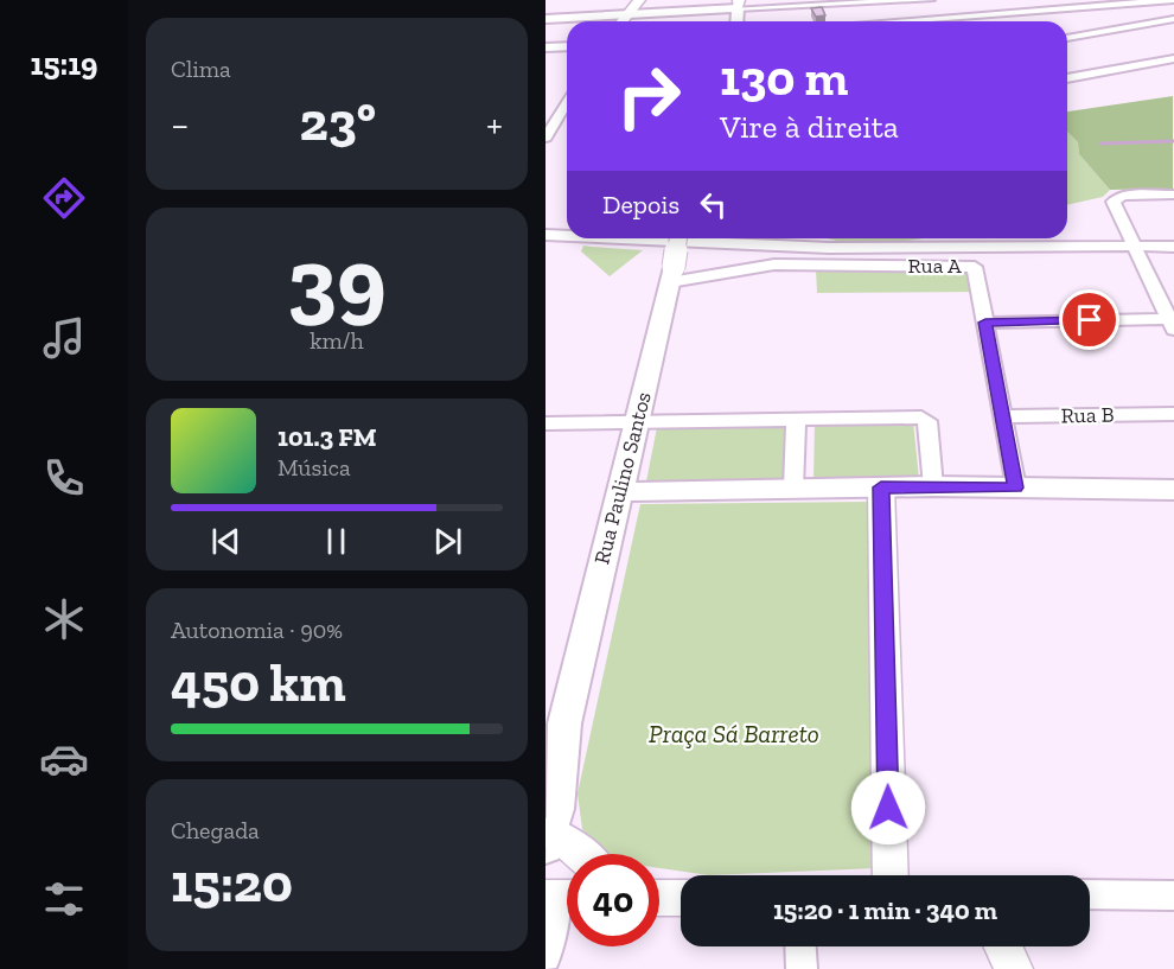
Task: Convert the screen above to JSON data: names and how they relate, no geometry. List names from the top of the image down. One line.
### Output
{"streets":{"main road":["Rua Paulino Santos"],"street":["Rua A","Rua B"]},"crossings":[["Rua A","Rua B"],["Rua A","Rua Paulino Santos"]],"parks":["Praça Sá Barreto"],"page":{"tabs":"15:19","tile":["Clima",["39","km/h"],["Autonomia · 90%","450 km"],["Chegada","15:20"]],"turn":["130 m","Vire à direita"],"heat":["−","23°","+"],"then":"Depois","song":["101.3 FM","Música"],"limit":"40","trip":"15:20 · 1 min · 340 m"}}
